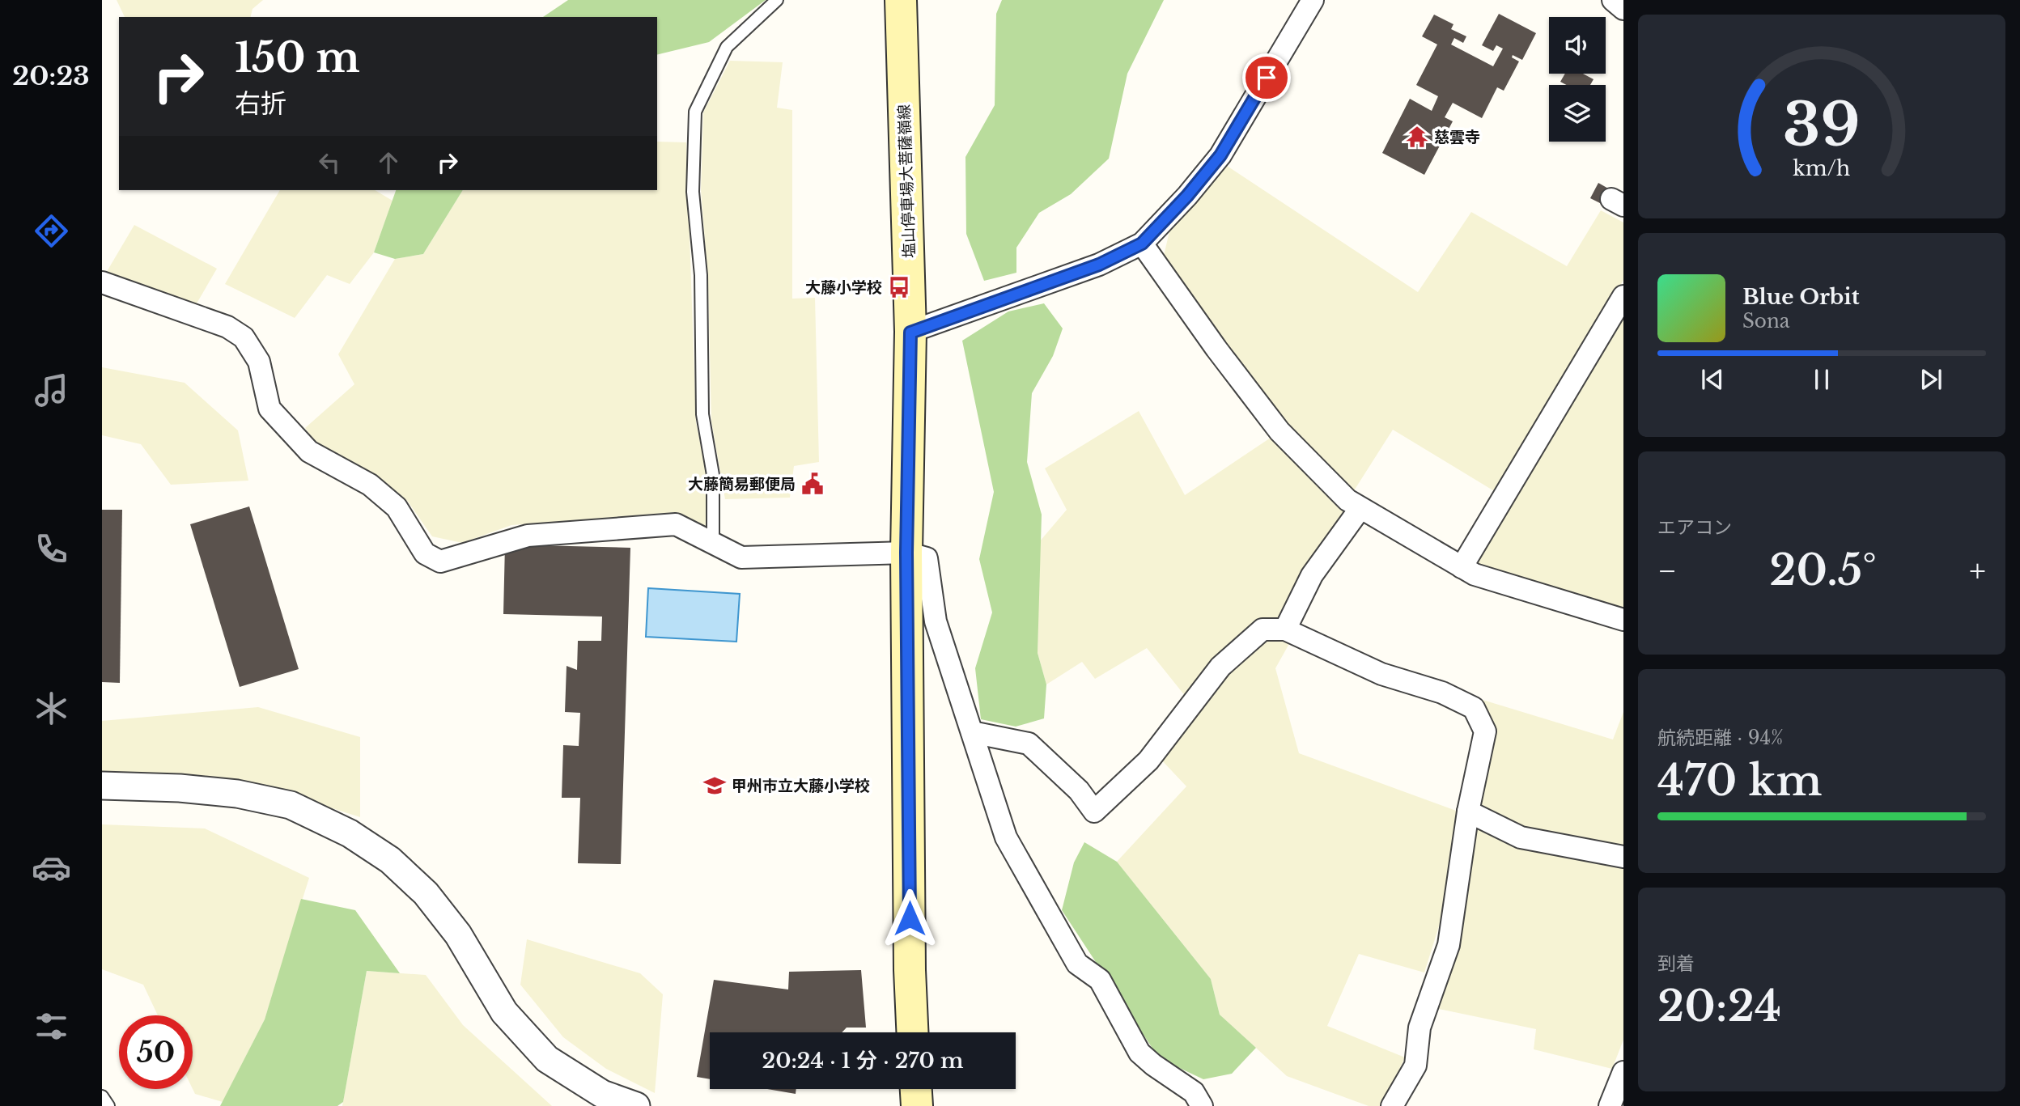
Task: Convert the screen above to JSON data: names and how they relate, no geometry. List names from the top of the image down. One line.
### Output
{"streets":{"main road":["塩山停車場大菩薩嶺線"]},"places":{"temple":["慈雲寺"],"bus stop":["大藤小学校"],"public building":["大藤簡易郵便局"],"school or university":["甲州市立大藤小学校"]},"page":{"tabs":"20:23","turn":["150 m","右折"],"song":["Blue Orbit","Sona"],"tile":["エアコン",["航続距離 · 94%","470 km"],["到着","20:24"]],"heat":["−","20.5°","+"],"limit":"50","trip":"20:24 · 1 分 · 270 m","gauge":["39","km/h"]}}
